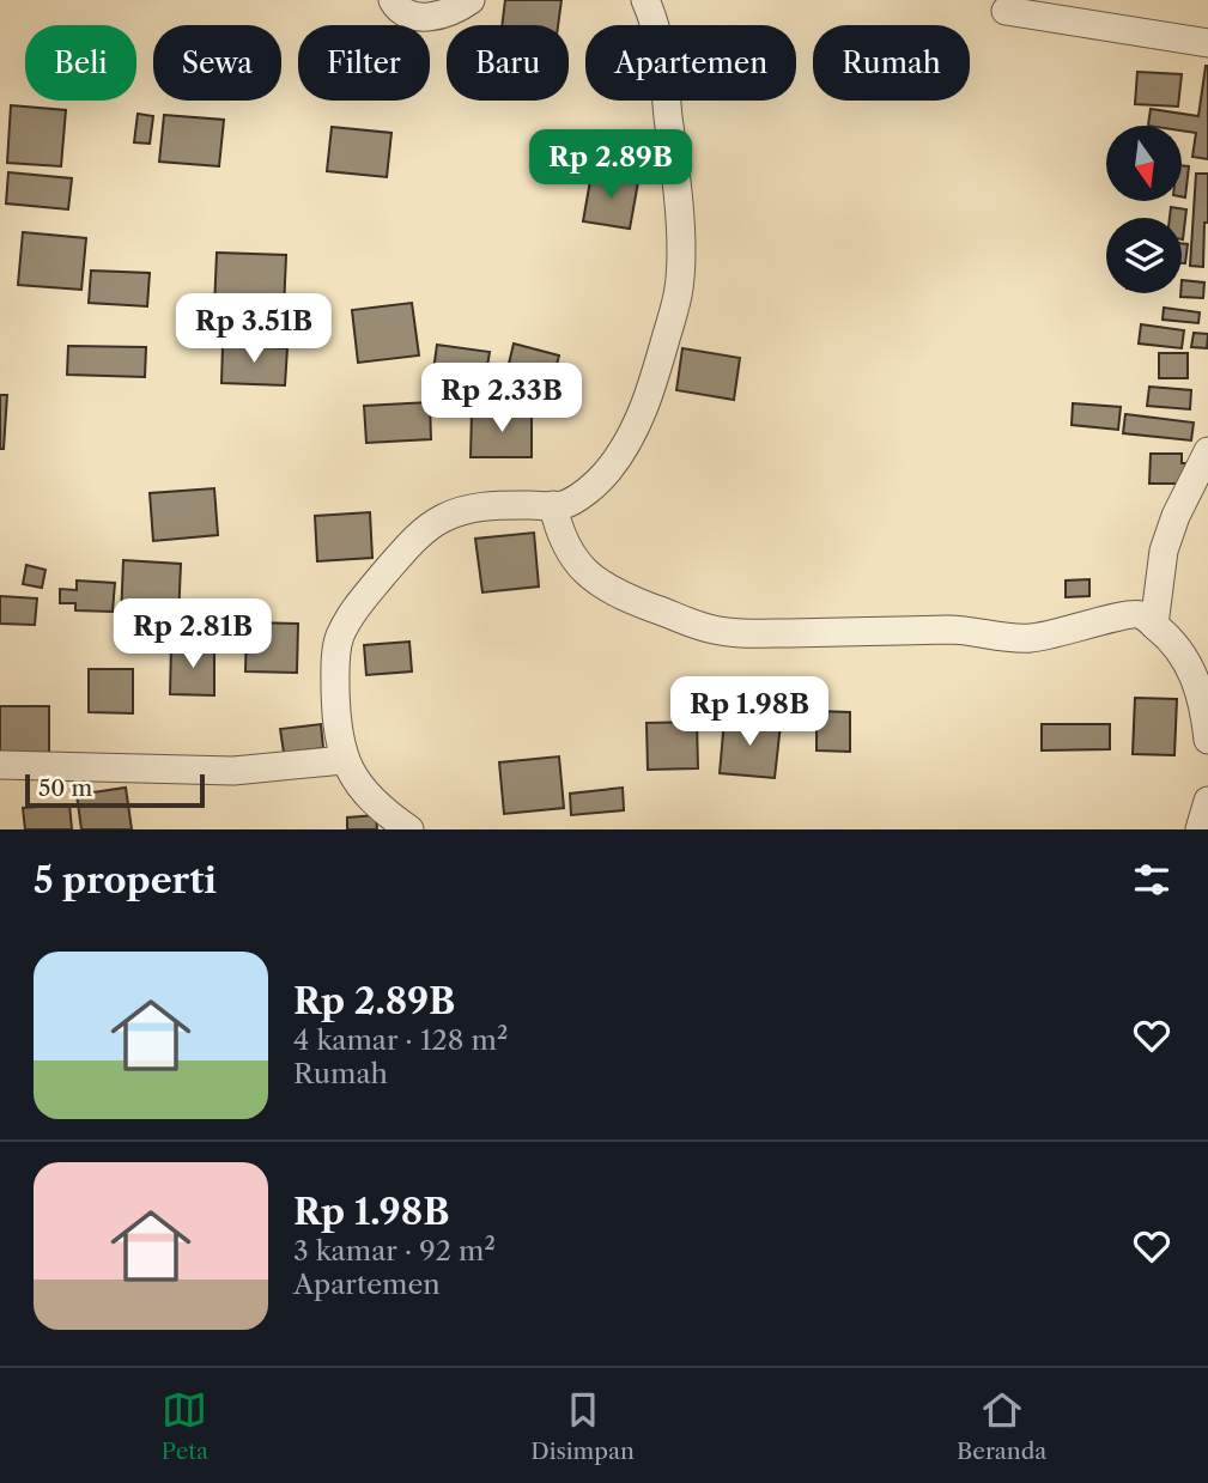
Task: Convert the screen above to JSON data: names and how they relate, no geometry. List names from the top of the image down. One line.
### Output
{"scale_bar":"50 m","north":"bottom","page":{"chip":["Beli","Sewa","Filter","Baru","Apartemen","Rumah"],"price":["Rp 2.89B","Rp 3.51B","Rp 2.33B","Rp 2.81B","Rp 1.98B"],"scale":"50 m","heading":"5 properti","list":[{"name":"Rp 2.89B","note":"4 kamar · 128 m² · Rumah"},{"name":"Rp 1.98B","note":"3 kamar · 92 m² · Apartemen"}],"tabs":["Peta","Disimpan","Beranda"]}}
